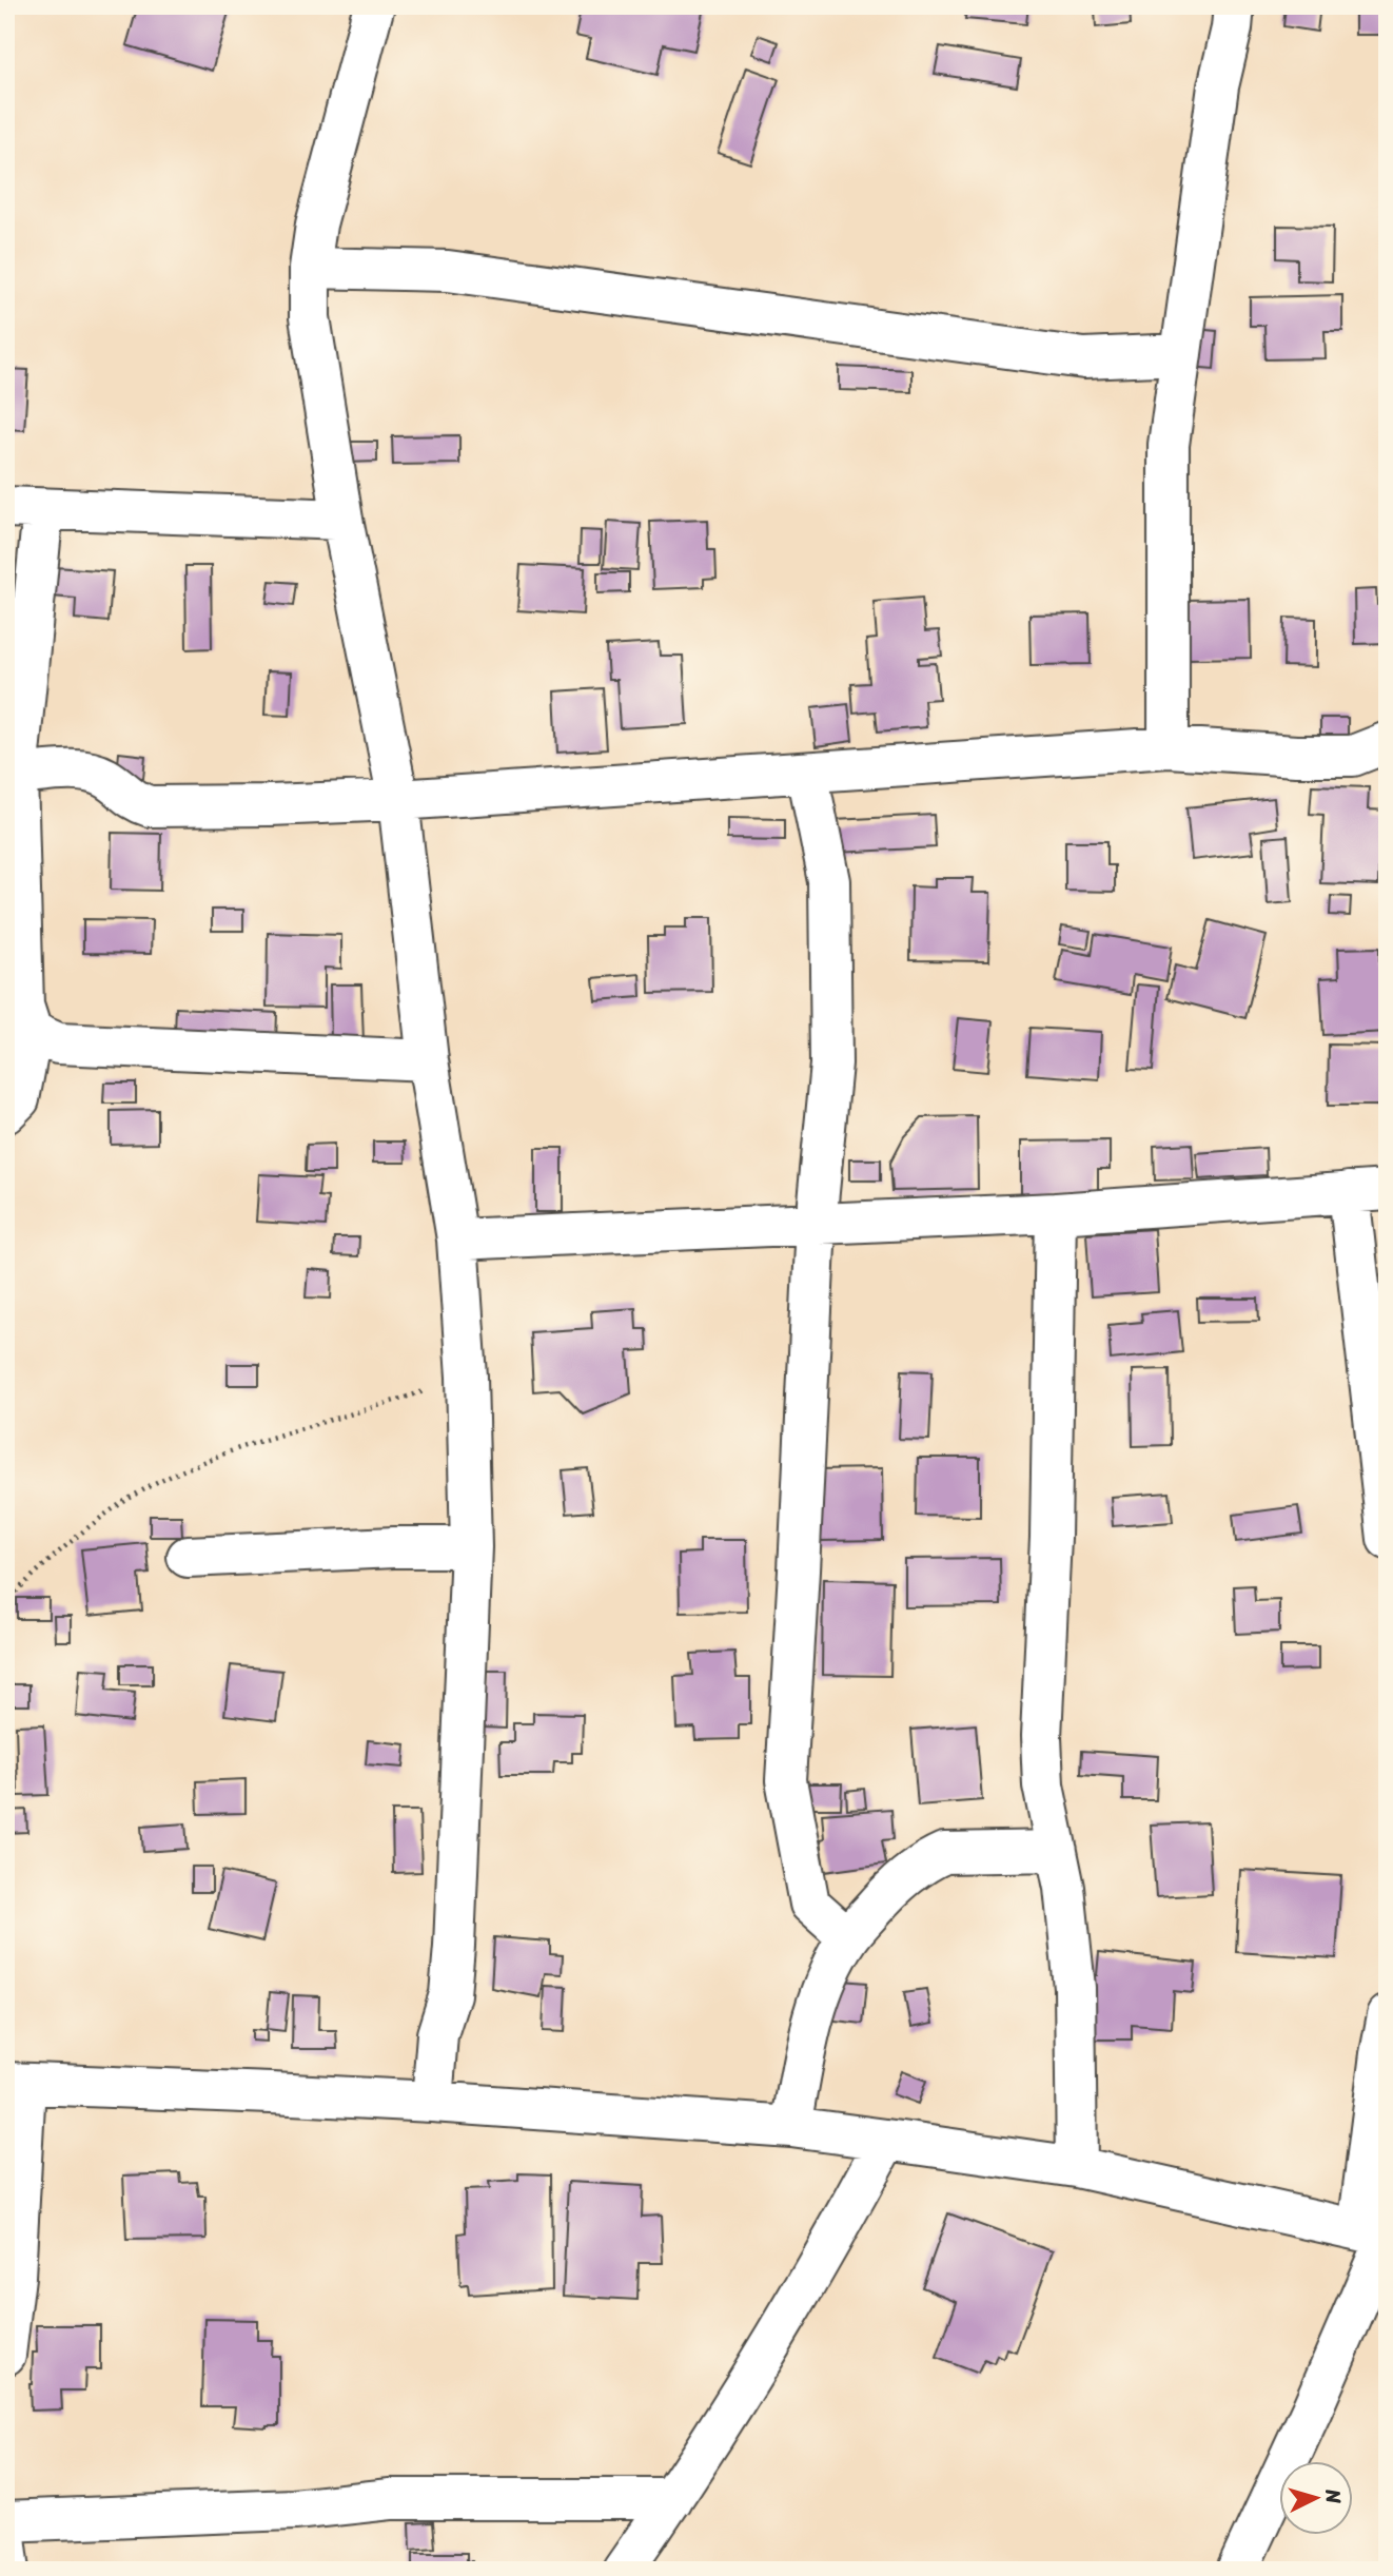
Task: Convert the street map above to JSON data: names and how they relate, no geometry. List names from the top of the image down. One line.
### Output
{"north":"right"}
